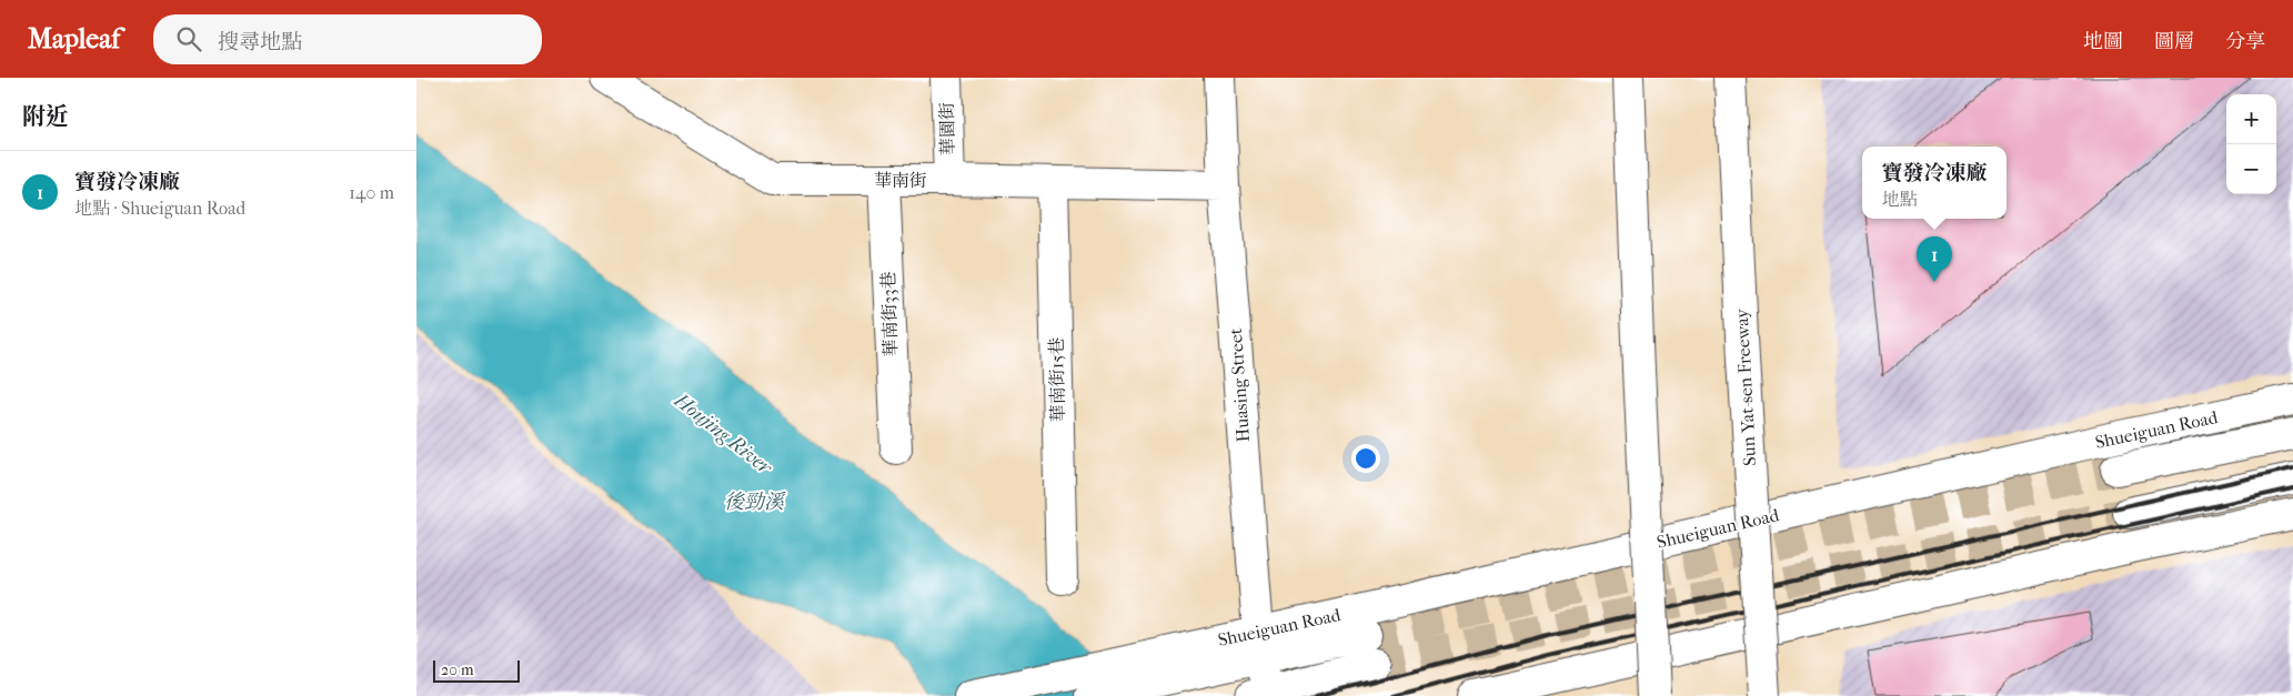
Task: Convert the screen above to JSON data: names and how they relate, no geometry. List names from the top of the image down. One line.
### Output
{"streets":{"main road":["華園街","華南街","華南街33巷","華南街15巷","Huasing Street","Sun Yat-sen Freeway","Shueiguan Road"]},"crossings":[["華園街","華南街"],["華南街","華南街33巷"],["華南街","華南街15巷"],["華南街","Huasing Street"],["Huasing Street","Shueiguan Road"]],"water":["Houjing River","後勁溪"],"scale_bar":"20 m","page":{"header":"Mapleaf","search":"搜尋地點","nav":["地圖","圖層","分享"],"heading":"附近","map_buttons":["+","−"],"popup":["寶發冷凍廠","地點"],"list":[{"mark":"1","name":"寶發冷凍廠","note":"地點 · Shueiguan Road","value":"140 m"}],"pins":"1","scale":"20 m"}}
